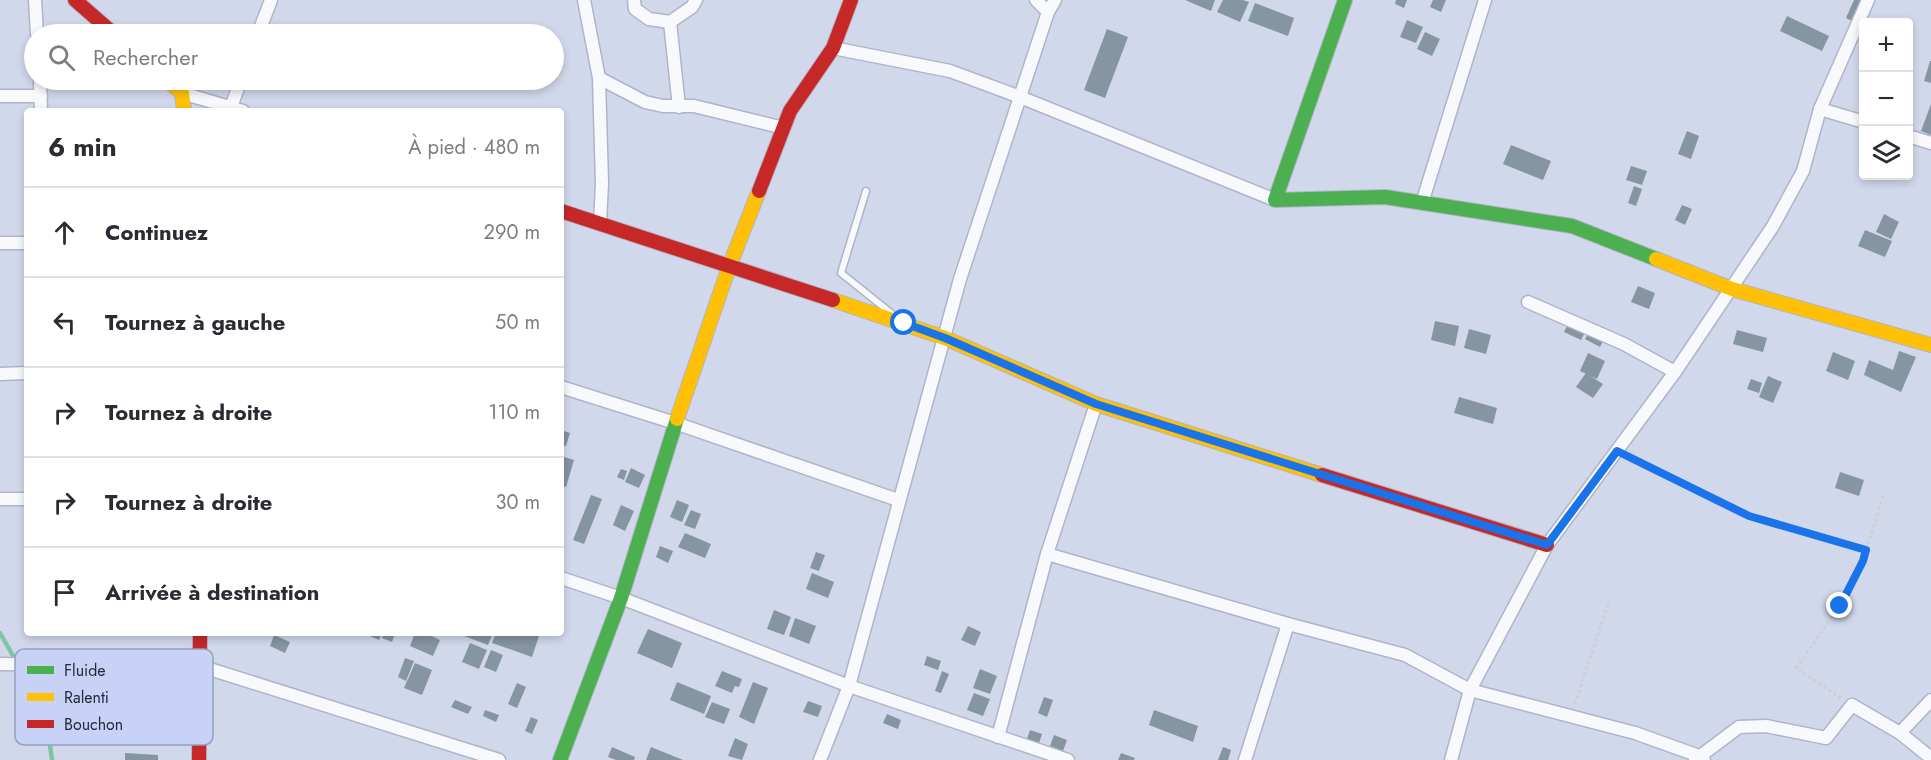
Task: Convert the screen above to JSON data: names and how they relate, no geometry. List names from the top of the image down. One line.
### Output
{"legend":["Fluide","Ralenti","Bouchon"],"page":{"map_buttons":["+","−"],"search":"Rechercher","heading":["6 min","À pied · 480 m"],"list":[["Continuez","290 m"],["Tournez à gauche","50 m"],["Tournez à droite","110 m"],["Tournez à droite","30 m"],"Arrivée à destination"]}}
